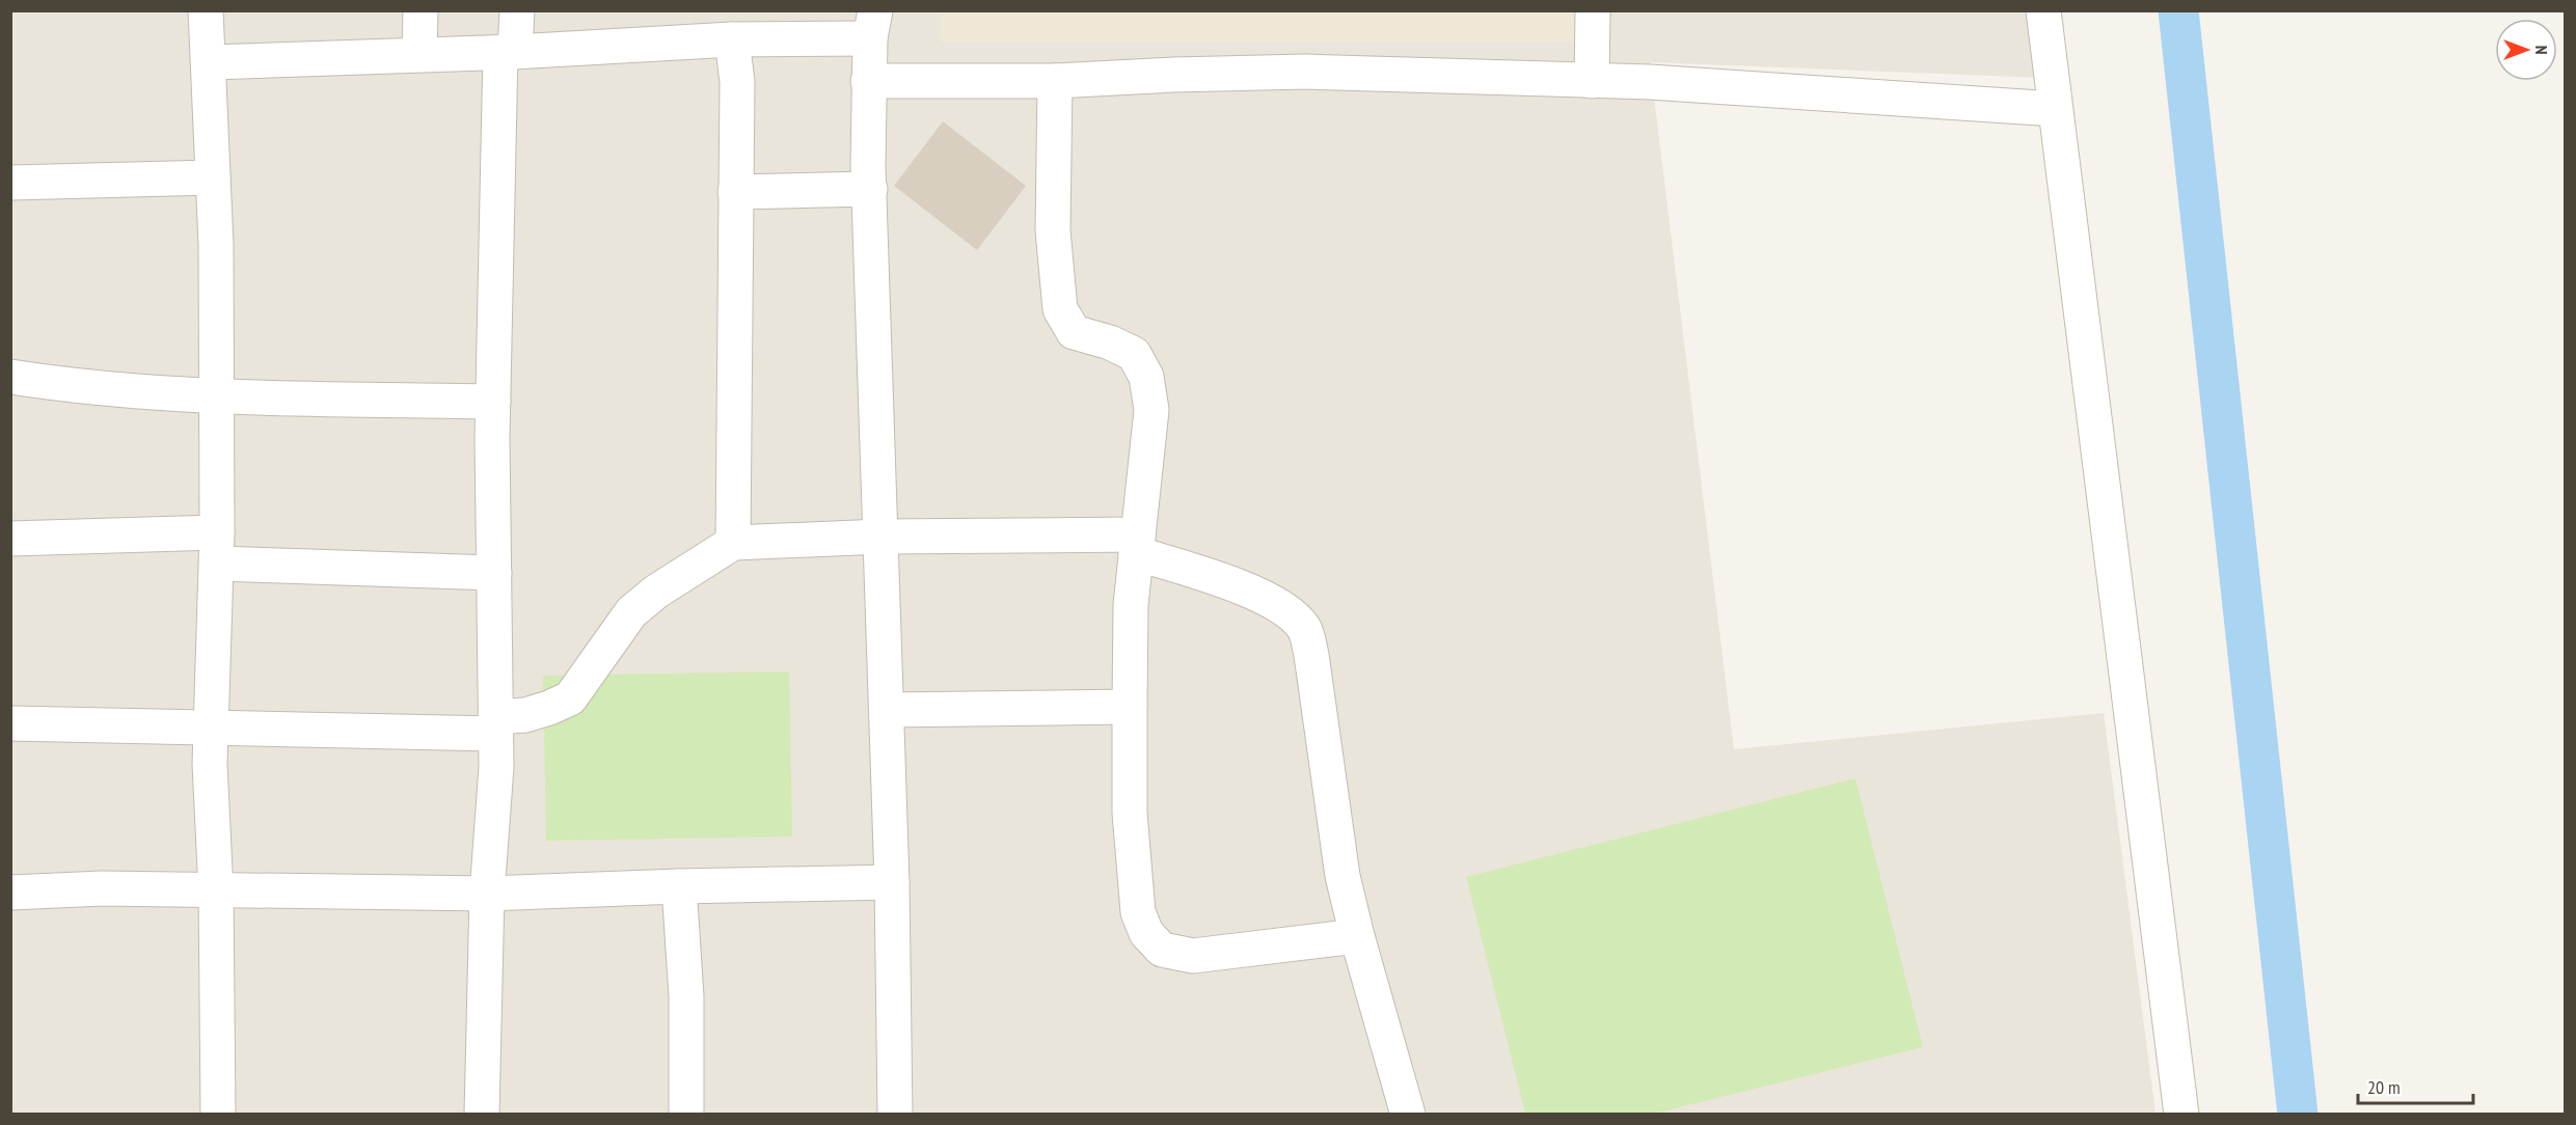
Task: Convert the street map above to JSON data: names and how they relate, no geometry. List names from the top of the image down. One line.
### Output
{"scale_bar":"20 m","north":"right"}
